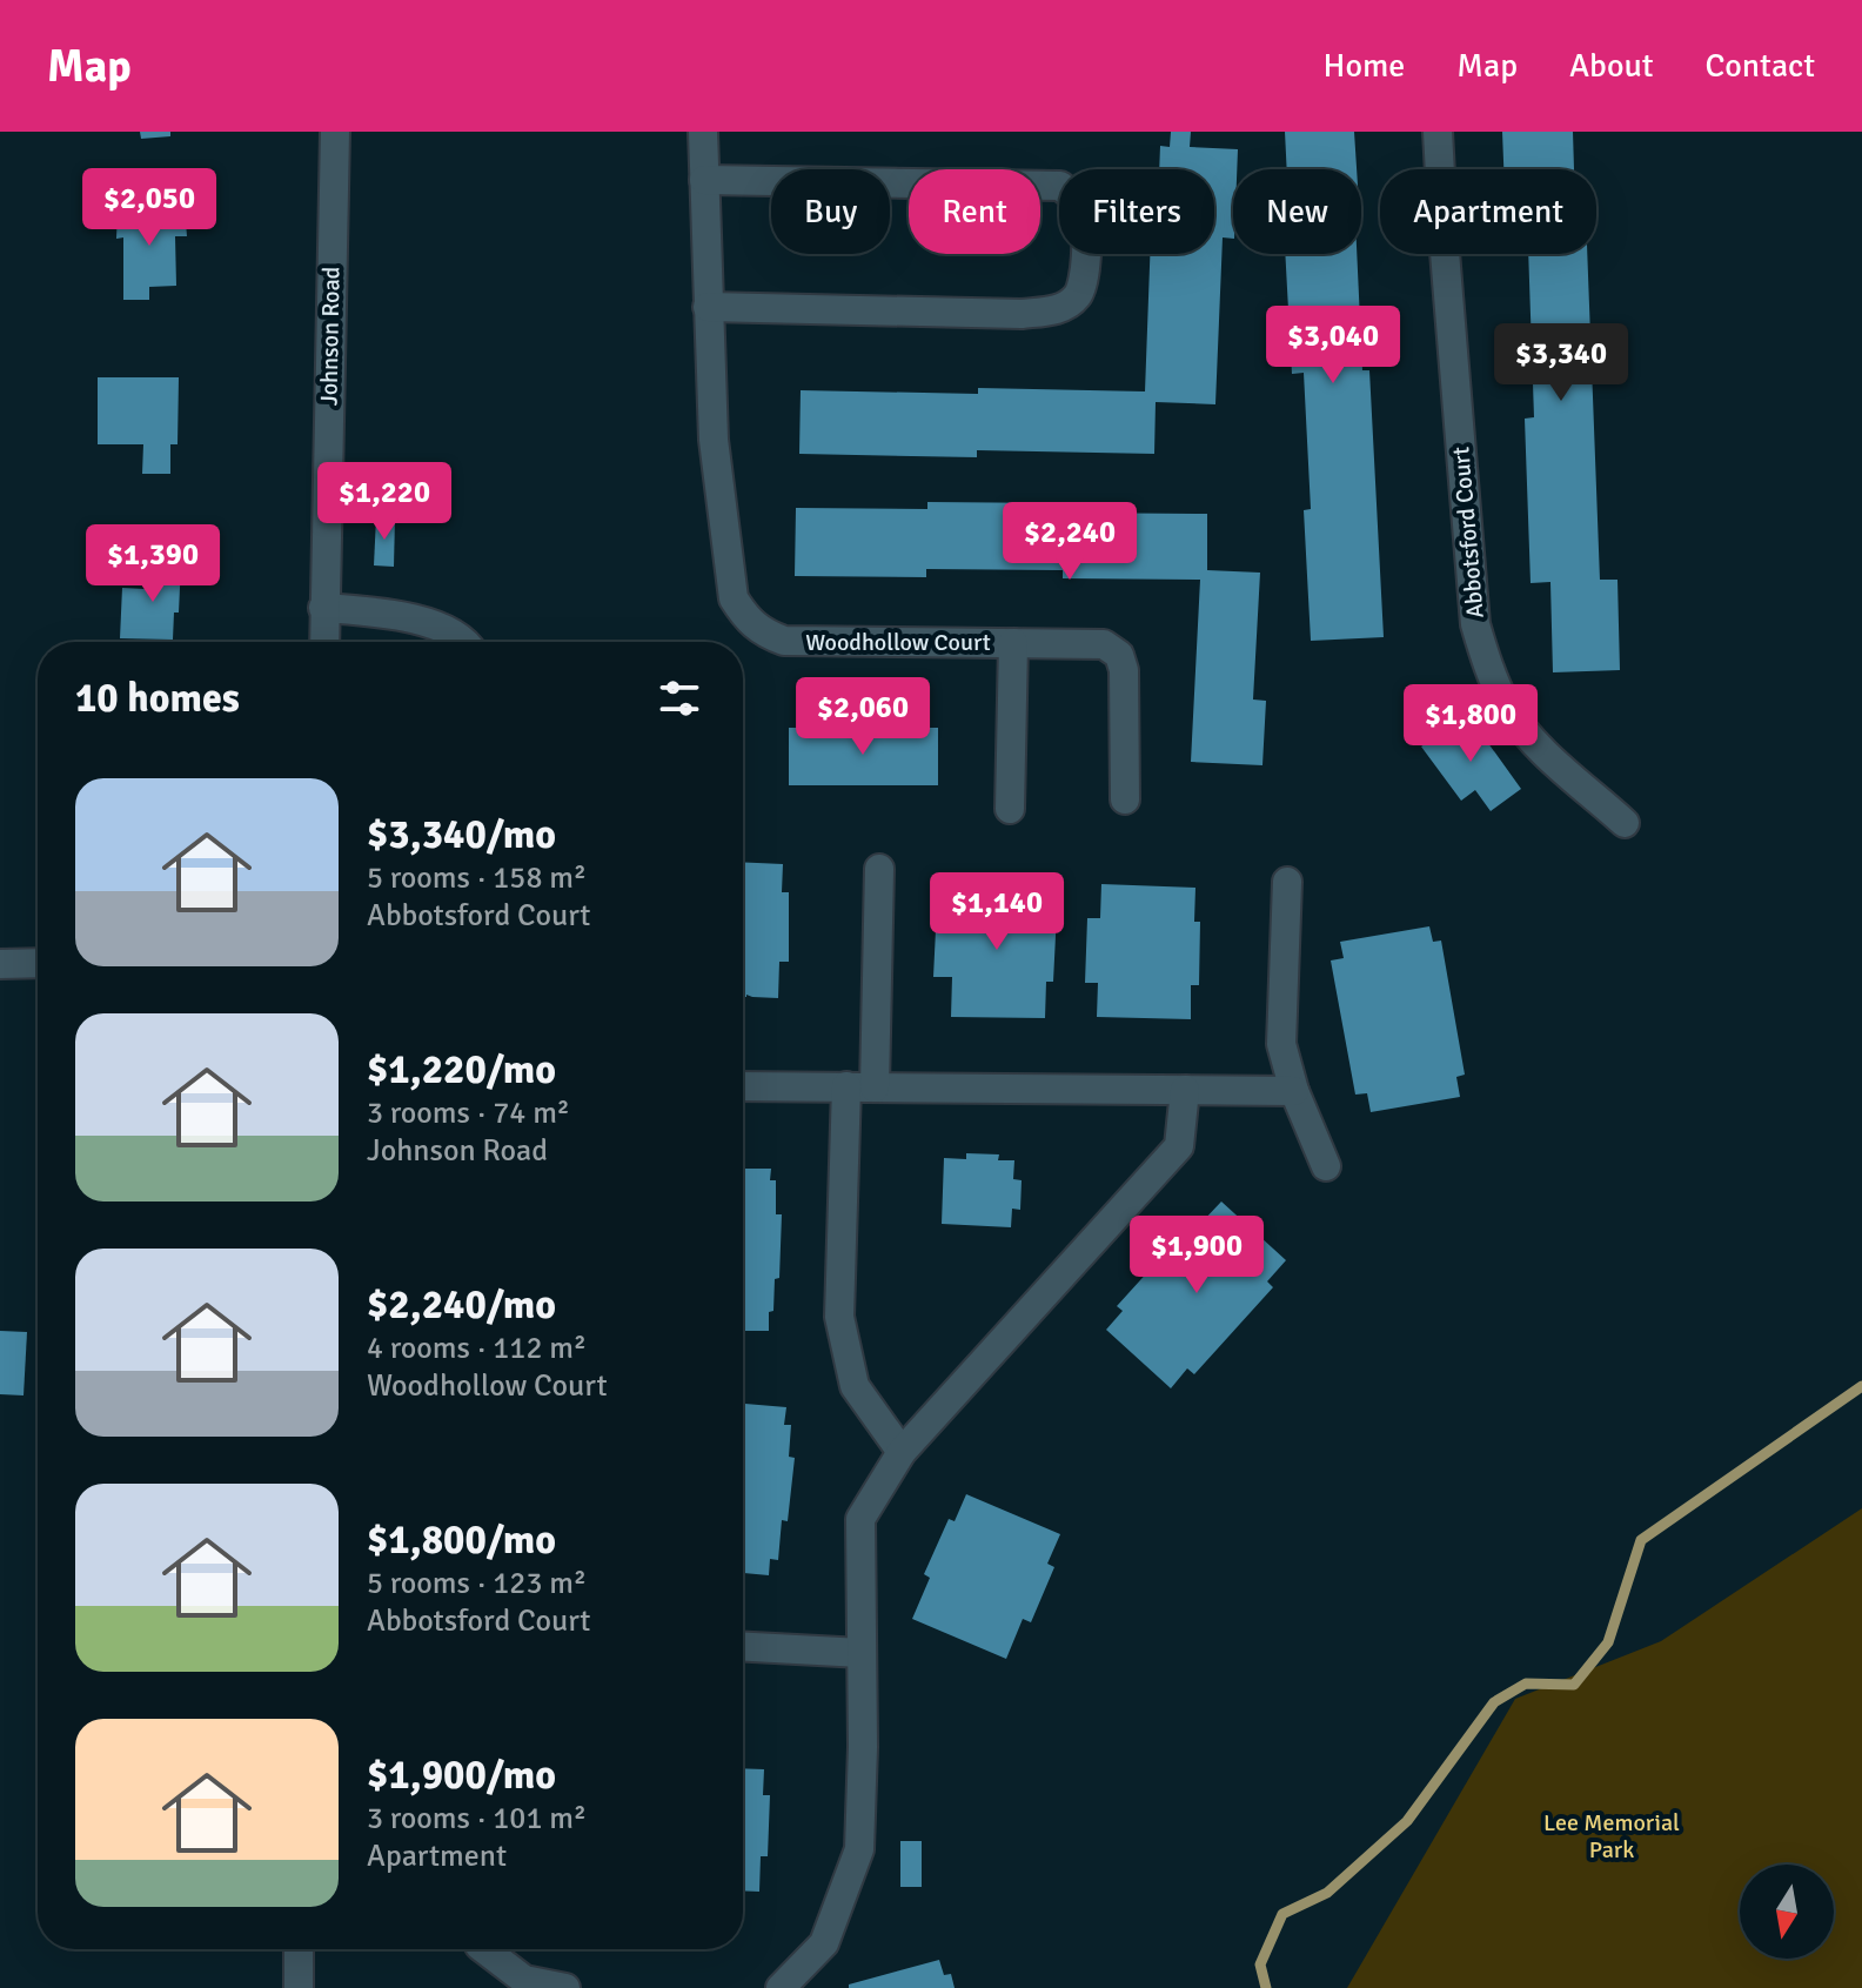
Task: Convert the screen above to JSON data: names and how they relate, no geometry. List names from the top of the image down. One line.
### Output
{"streets":{"street":["Johnson Road","Abbotsford Court","Woodhollow Court"]},"parks":["Lee Memorial Park"],"north":"bottom","page":{"header":"Map","nav":["Home","Map","About","Contact"],"price":["$2,050","$3,040","$3,340","$1,220","$2,240","$1,390","$2,060","$1,800","$1,140","$1,900"],"chip":["Buy","Rent","Filters","New","Apartment"],"heading":"10 homes","list":[{"name":"$3,340/mo","note":"5 rooms · 158 m² · Abbotsford Court"},{"name":"$1,220/mo","note":"3 rooms · 74 m² · Johnson Road"},{"name":"$2,240/mo","note":"4 rooms · 112 m² · Woodhollow Court"},{"name":"$1,800/mo","note":"5 rooms · 123 m² · Abbotsford Court"},{"name":"$1,900/mo","note":"3 rooms · 101 m² · Apartment"}]}}
